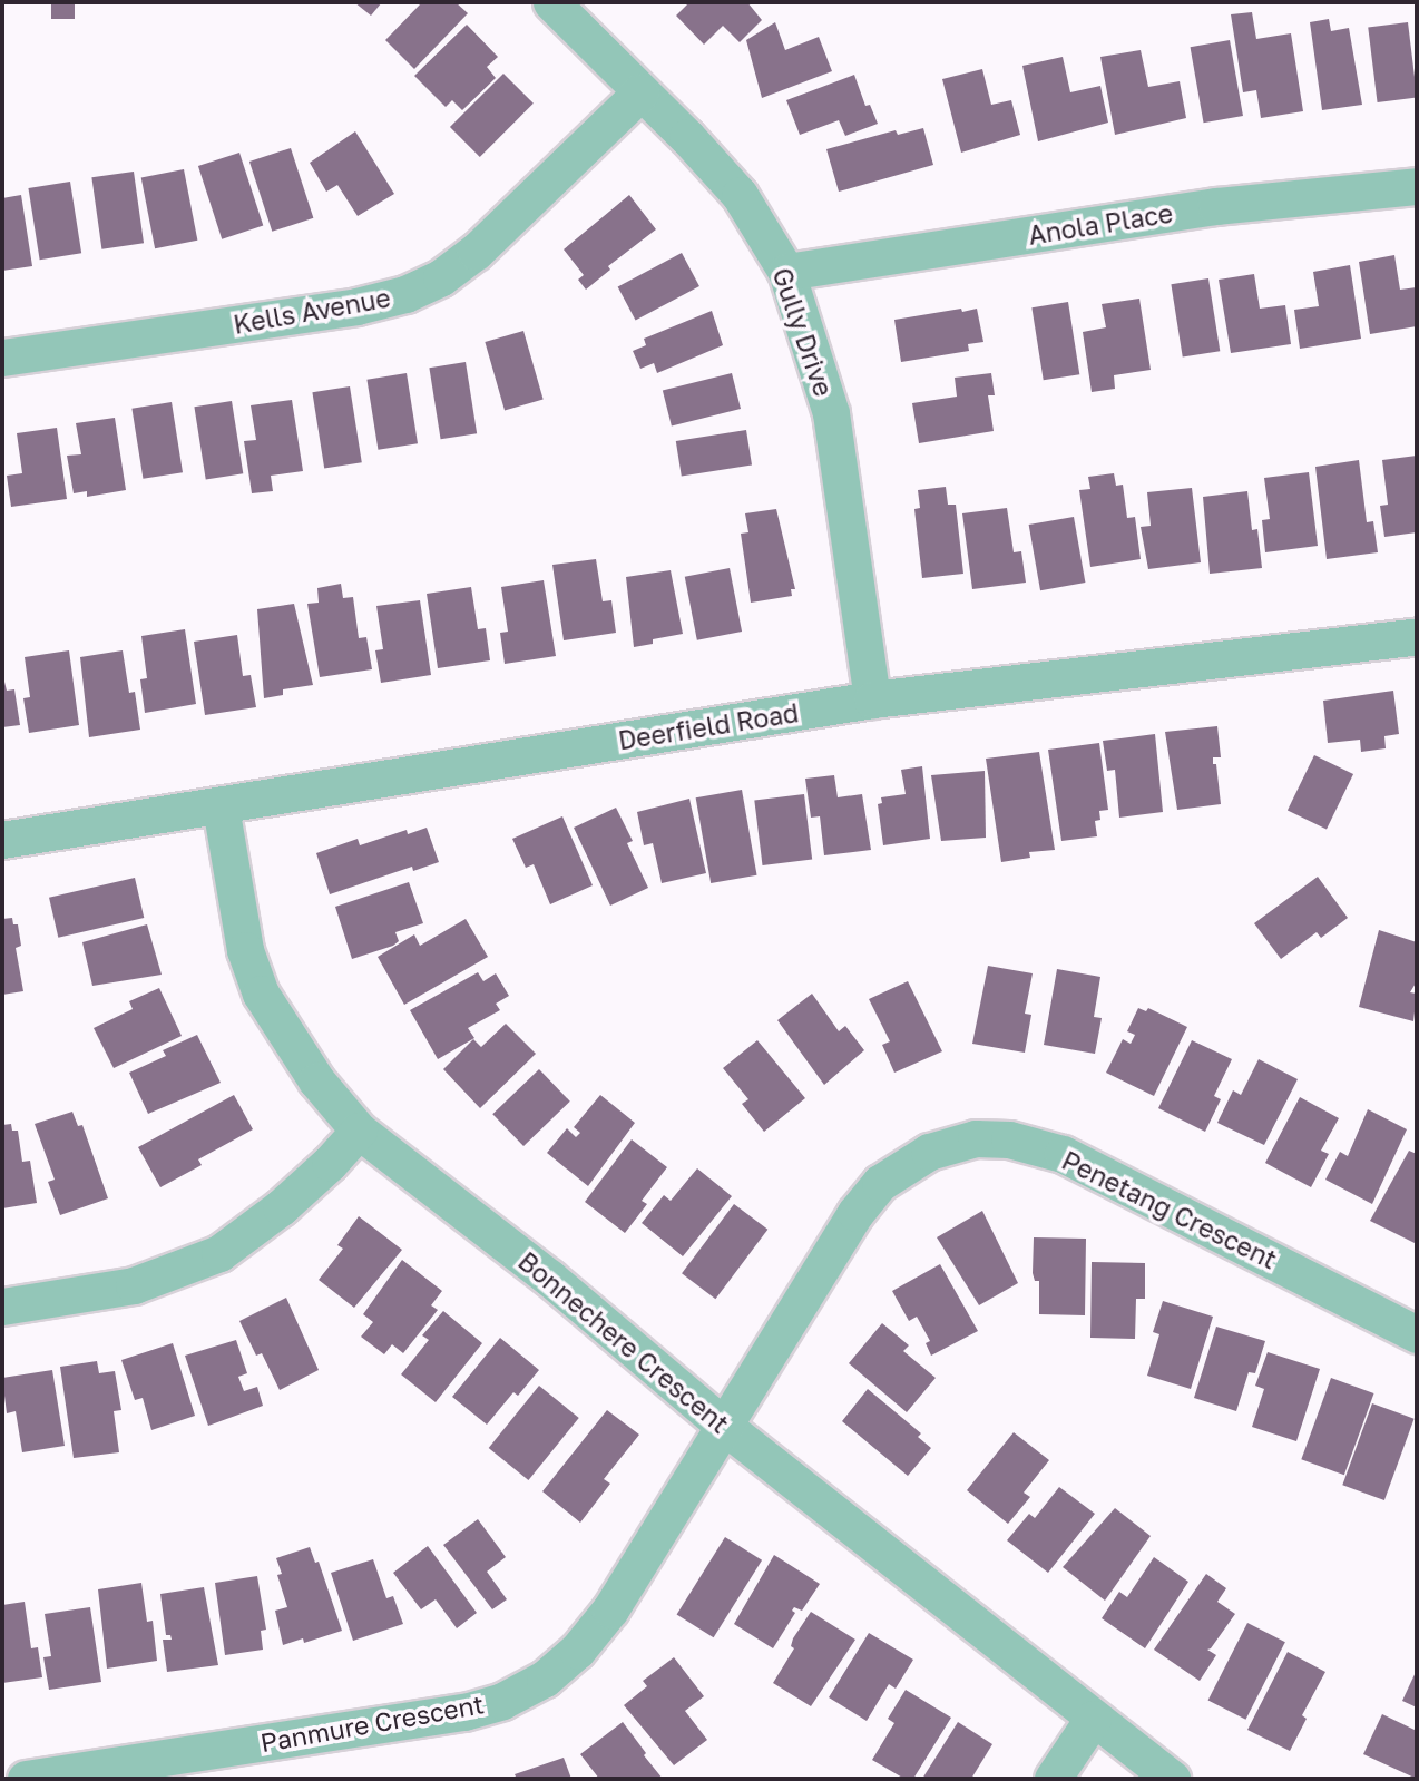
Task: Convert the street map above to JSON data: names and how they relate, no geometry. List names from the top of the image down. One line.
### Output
{"streets":{"street":["Anola Place","Kells Avenue","Gully Drive","Deerfield Road","Penetang Crescent","Bonnechere Crescent","Panmure Crescent"]},"crossings":[["Anola Place","Gully Drive"],["Kells Avenue","Gully Drive"],["Gully Drive","Deerfield Road"],["Deerfield Road","Bonnechere Crescent"],["Penetang Crescent","Bonnechere Crescent"],["Penetang Crescent","Panmure Crescent"],["Bonnechere Crescent","Panmure Crescent"]]}
